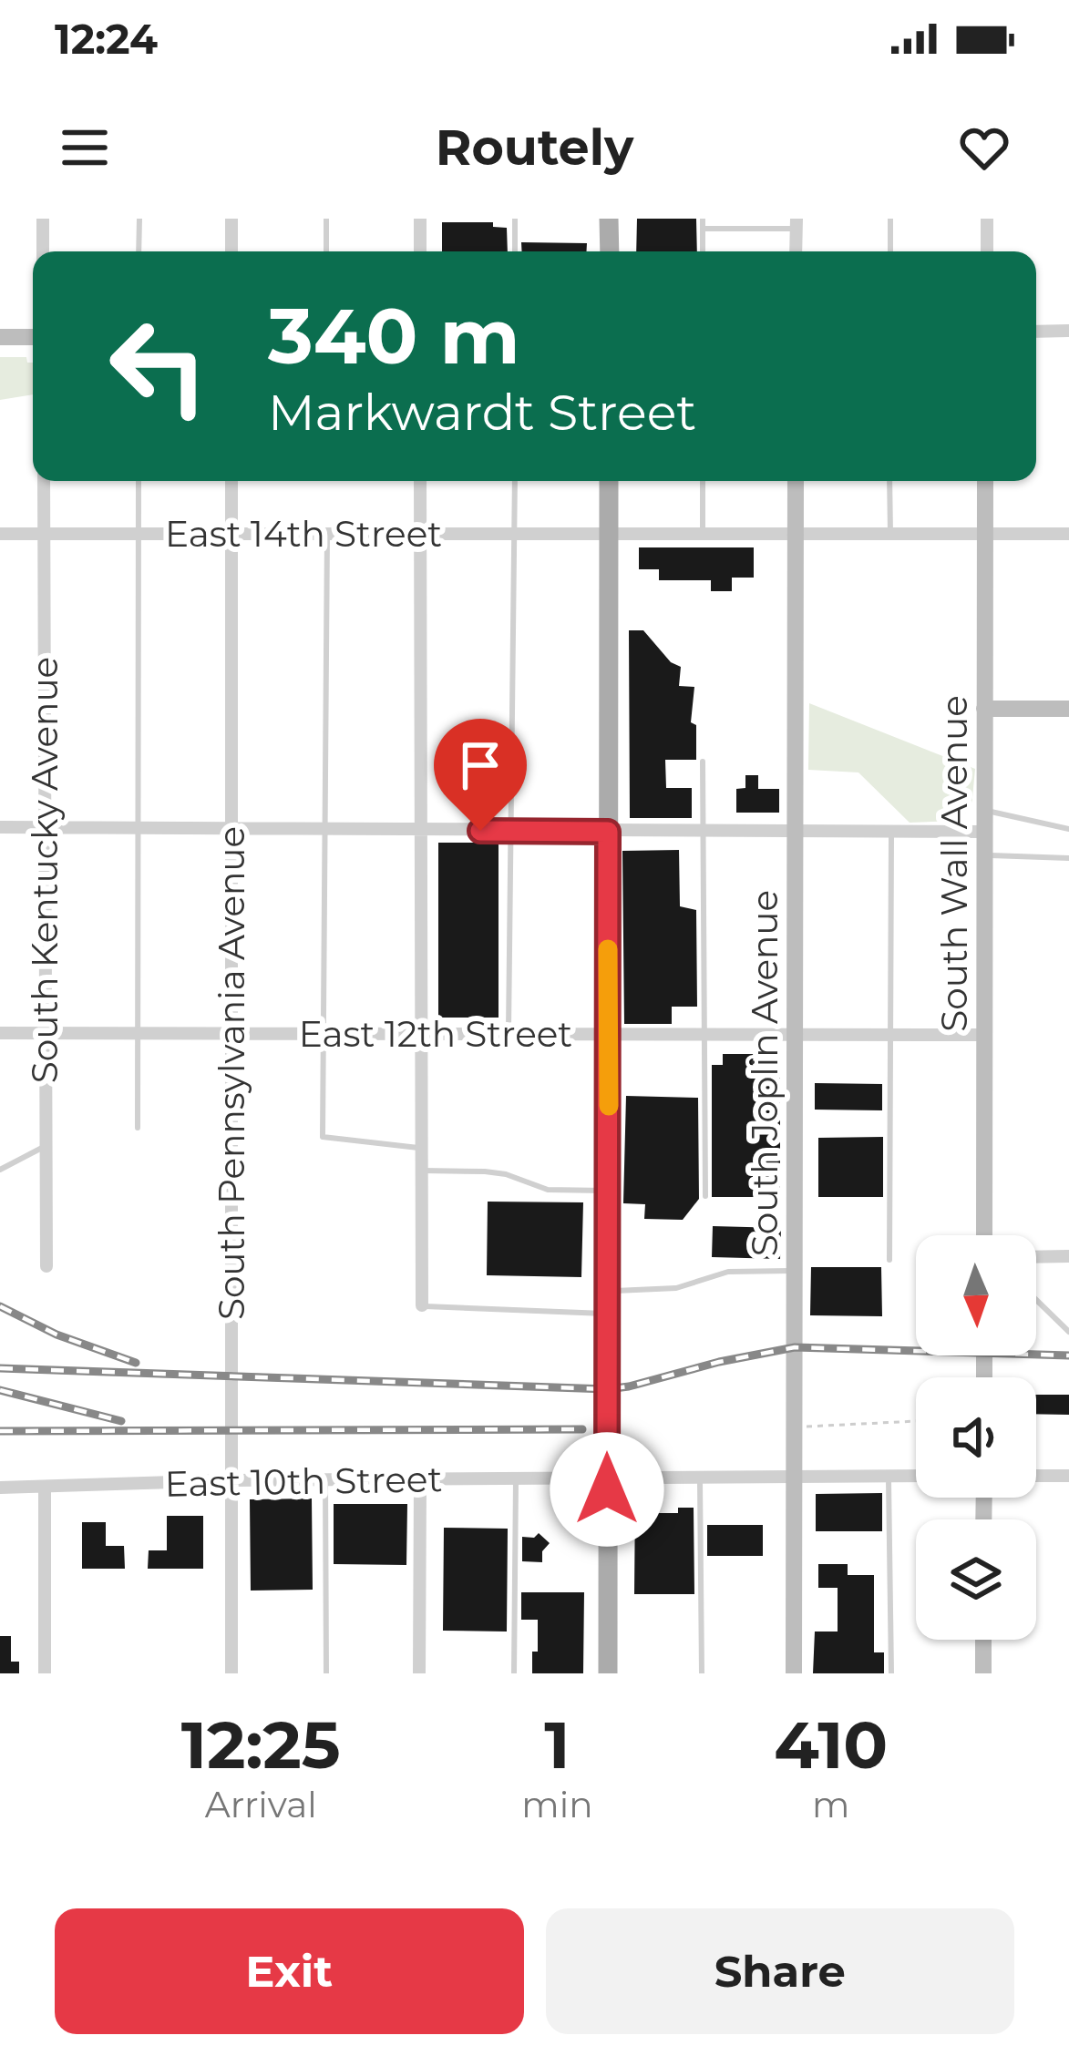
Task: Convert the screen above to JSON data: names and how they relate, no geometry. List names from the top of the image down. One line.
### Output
{"streets":{"street":["East 14th Street","South Wall Avenue","South Kentucky Avenue","East 12th Street","South Pennsylvania Avenue","South Joplin Avenue","East 10th Street"]},"crossings":[["East 14th Street","South Wall Avenue"],["East 14th Street","South Kentucky Avenue"],["East 14th Street","South Pennsylvania Avenue"],["East 14th Street","South Joplin Avenue"],["South Wall Avenue","East 12th Street"],["South Kentucky Avenue","East 12th Street"],["East 12th Street","South Pennsylvania Avenue"],["East 12th Street","South Joplin Avenue"],["South Pennsylvania Avenue","East 10th Street"],["South Joplin Avenue","East 10th Street"]],"north":"bottom","page":{"status":"12:24","header":"Routely","turn":["340 m","Markwardt Street"],"eta":["12:25","Arrival","1","min","410","m"],"buttons":["Exit","Share"]}}
